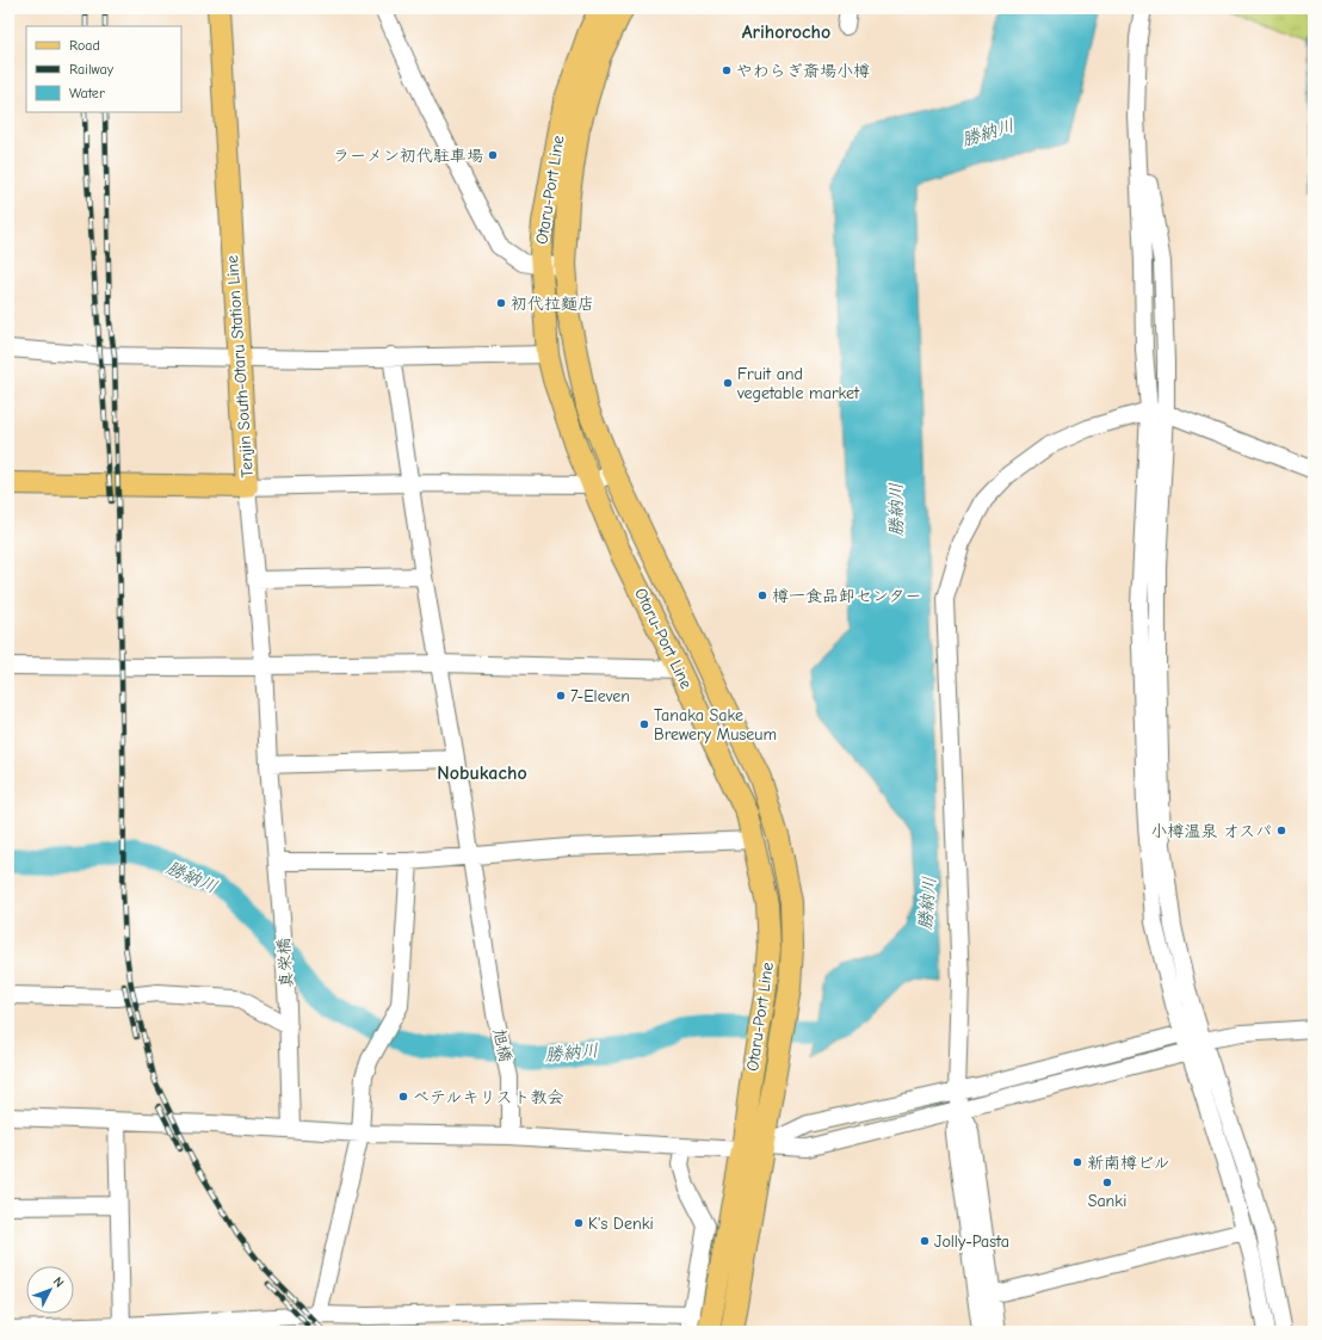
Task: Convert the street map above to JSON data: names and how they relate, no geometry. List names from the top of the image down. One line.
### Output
{"streets":{"main road":["Otaru-Port Line","Tenjin South-Otaru Station Line"],"street":["真栄橋","旭橋"]},"crossings":[["Tenjin South-Otaru Station Line","真栄橋"]],"districts":["Arihorocho","Nobukacho"],"water":["勝納川"],"places":["やわらぎ斎場小樽","ラーメン初代駐車場","初代拉麵店","Fruit and vegetable market","樽一食品卸センター","7-Eleven","Tanaka Sake Brewery Museum","小樽温泉 オスパ","べテルキリスト教会","新南樽ビル","Sanki","K's Denki","Jolly-Pasta"],"legend":["Road","Railway","Water"],"north":"top right"}
